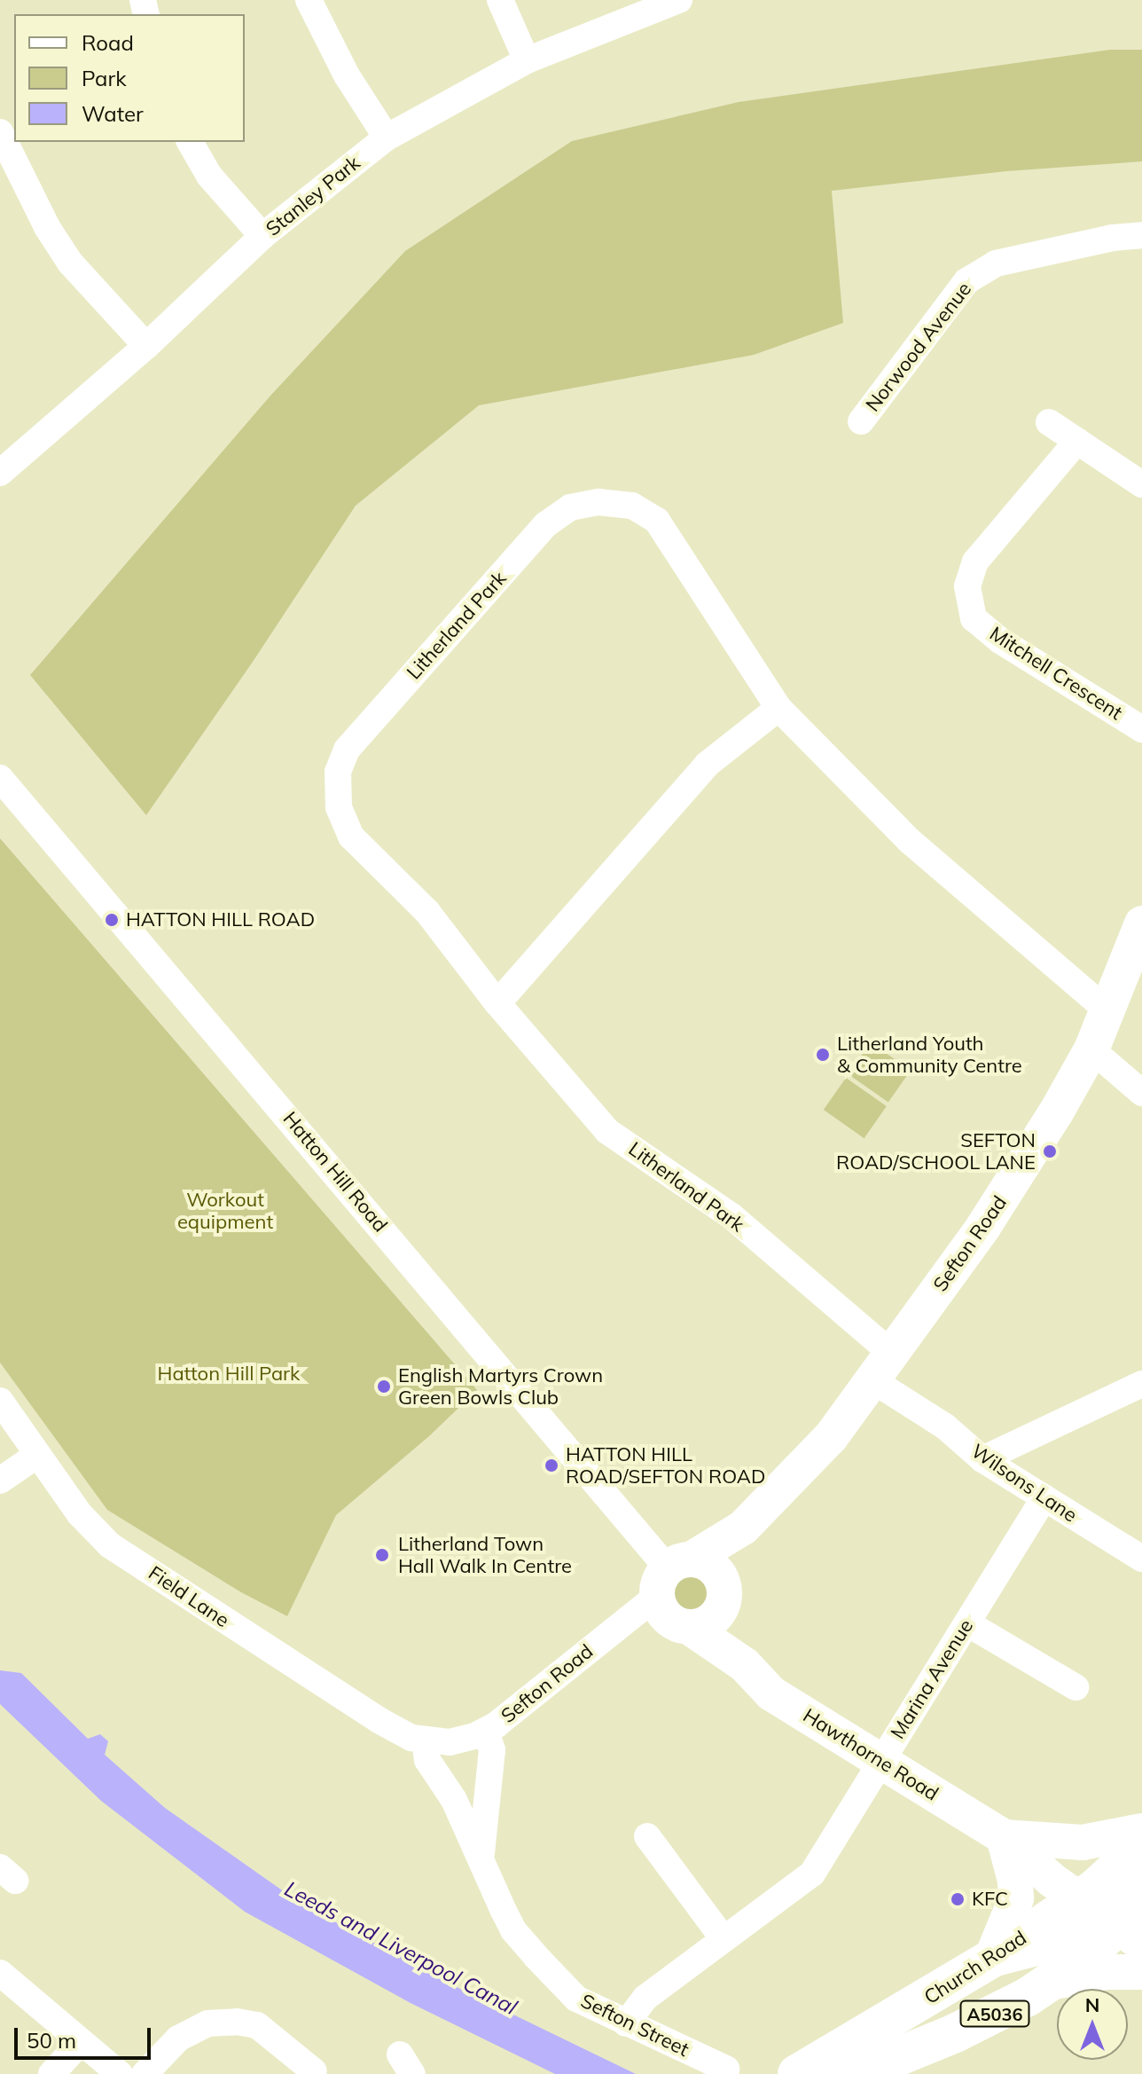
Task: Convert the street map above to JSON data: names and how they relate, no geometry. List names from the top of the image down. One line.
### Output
{"streets":{"highway":["Church Road","A5036"],"main road":["Sefton Road","Hawthorne Road"],"street":["Stanley Park","Norwood Avenue","Litherland Park","Mitchell Crescent","Hatton Hill Road","Wilsons Lane","Field Lane","Marina Avenue","Sefton Street"]},"crossings":[["Litherland Park","Sefton Road"],["Litherland Park","Wilsons Lane"],["Hatton Hill Road","Sefton Road"],["Hatton Hill Road","Hawthorne Road"],["Sefton Road","Wilsons Lane"],["Sefton Road","Field Lane"],["Sefton Road","Hawthorne Road"],["Sefton Road","Sefton Street"],["Wilsons Lane","Marina Avenue"],["Field Lane","Sefton Street"],["Marina Avenue","Hawthorne Road"],["Marina Avenue","Sefton Street"],["Hawthorne Road","Church Road"]],"water":["Leeds and Liverpool Canal"],"parks":["Workout equipment","Hatton Hill Park"],"places":["HATTON HILL ROAD","Litherland Youth & Community Centre","SEFTON ROAD/SCHOOL LANE","English Martyrs Crown Green Bowls Club","HATTON HILL ROAD/SEFTON ROAD","Litherland Town Hall Walk In Centre","KFC"],"legend":["Road","Park","Water"],"scale_bar":"50 m","north":"top"}
